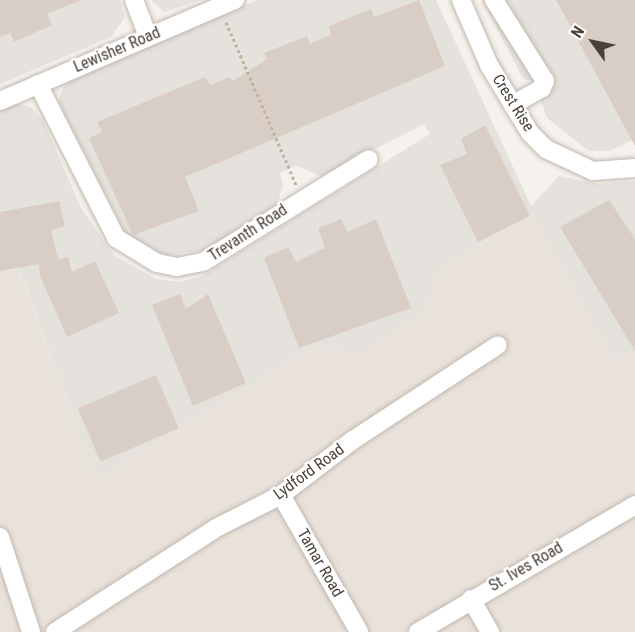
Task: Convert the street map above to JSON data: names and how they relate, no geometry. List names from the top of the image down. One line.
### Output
{"streets":{"street":["Lewisher Road","Crest Rise","Trevanth Road","Lydford Road","Tamar Road","St. Ives Road"]},"crossings":[["Lewisher Road","Trevanth Road"],["Lydford Road","Tamar Road"]],"north":"top left"}
